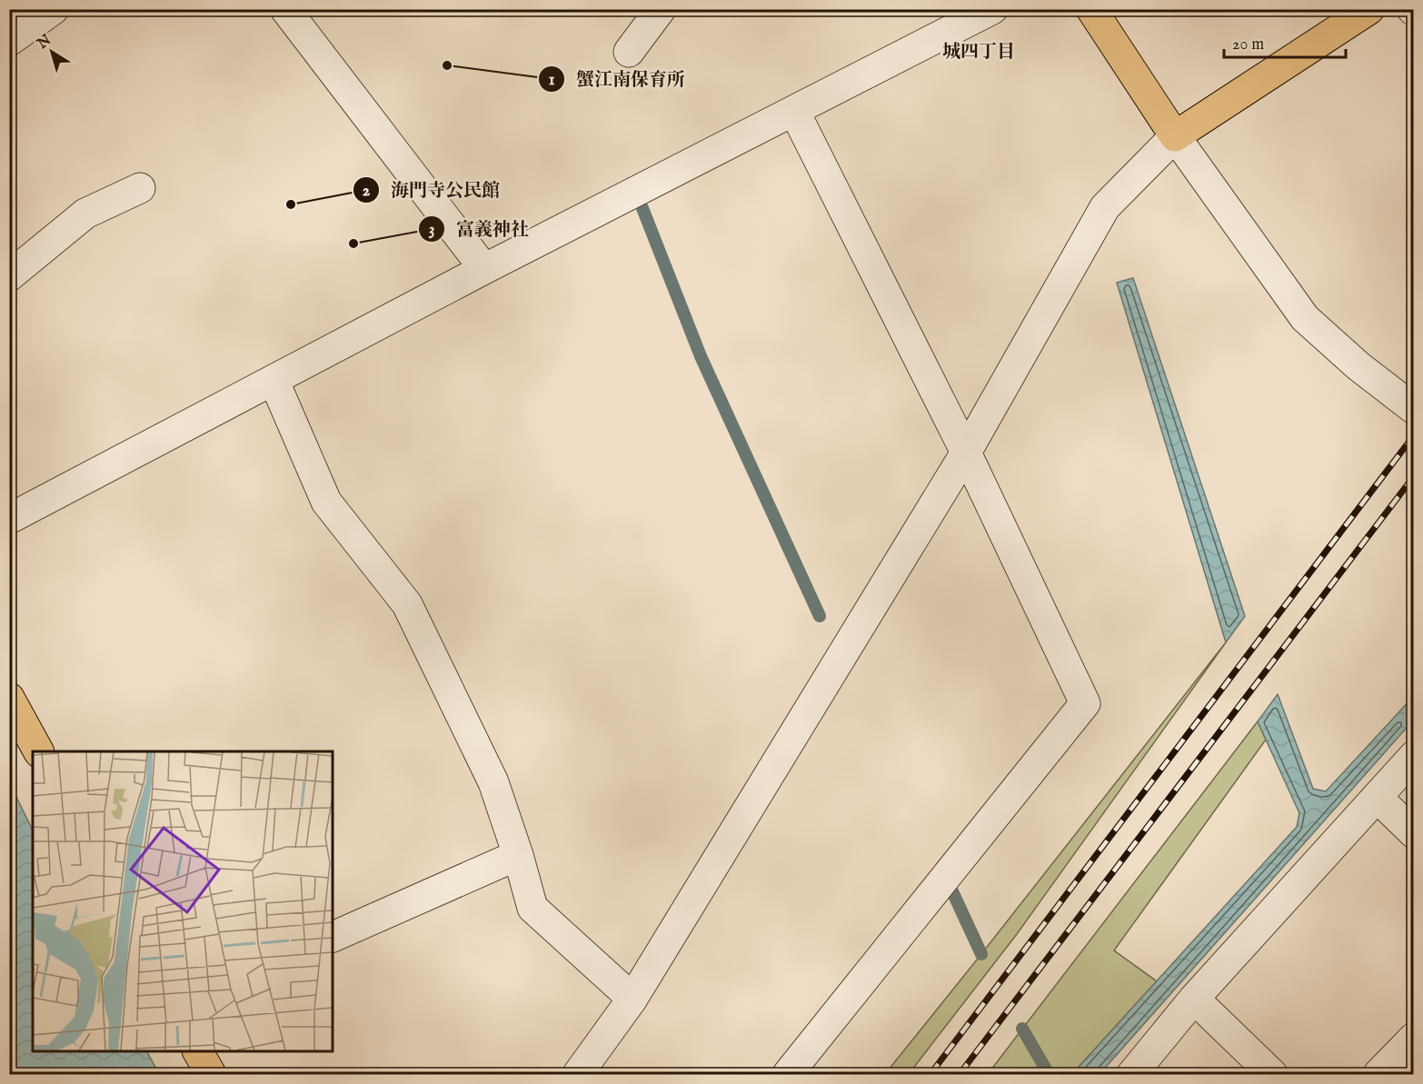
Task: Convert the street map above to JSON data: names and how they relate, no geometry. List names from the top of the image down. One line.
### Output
{"districts":["城四丁目"],"places":["蟹江南保育所","海門寺公民館","富義神社"],"scale_bar":"20 m","north":"top left"}
